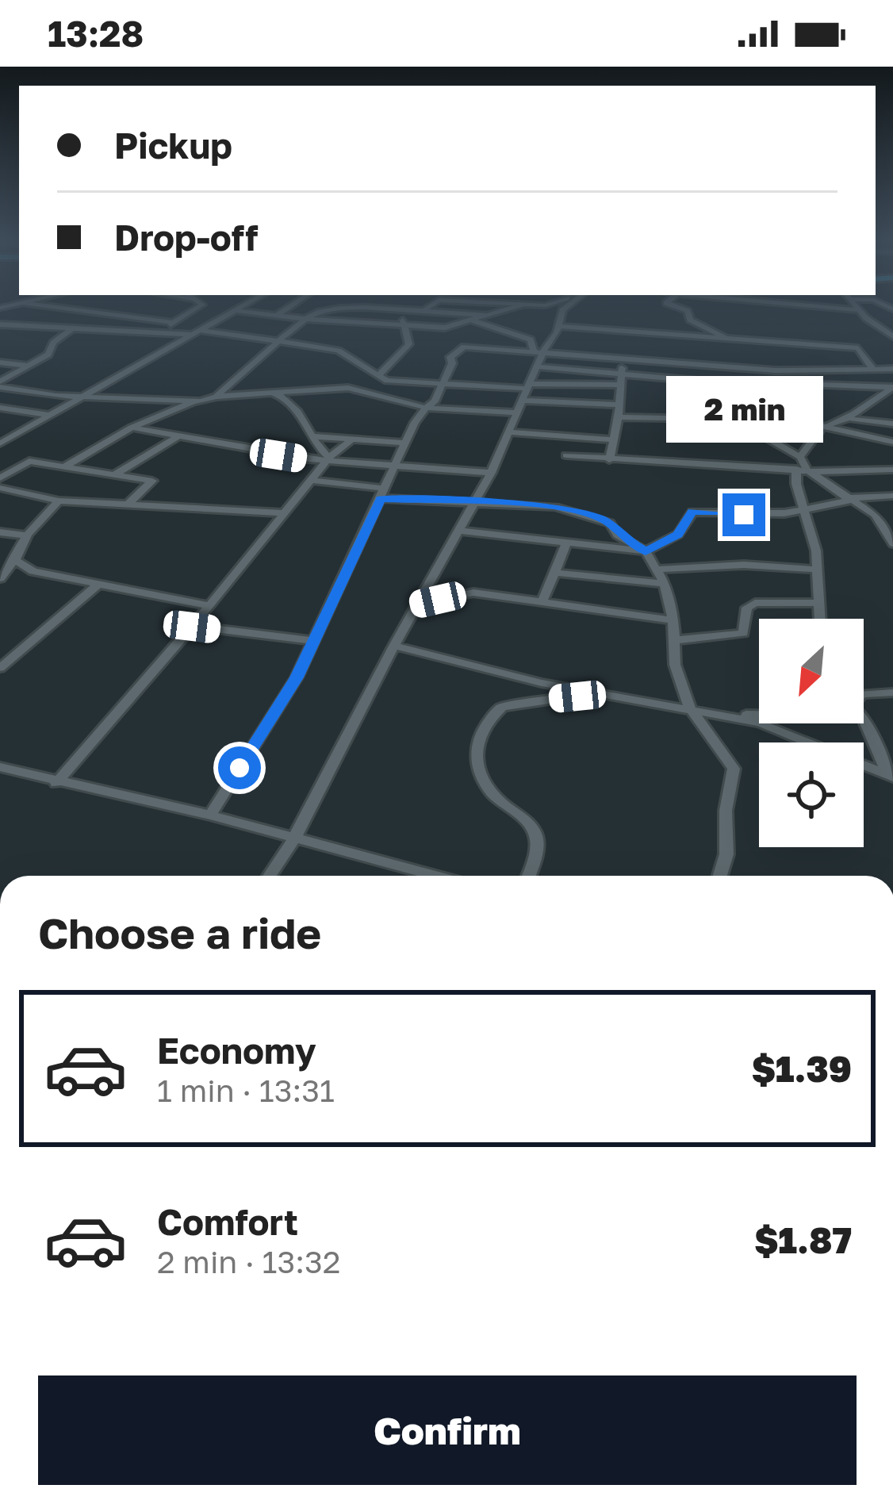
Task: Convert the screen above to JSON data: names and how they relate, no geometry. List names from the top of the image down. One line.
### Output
{"north":"bottom left","page":{"status":"13:28","banner":["Pickup","Drop-off"],"bubble":"2 min","heading":"Choose a ride","list":[{"name":"Economy","note":"1 min · 13:31","value":"$1.39"},{"name":"Comfort","note":"2 min · 13:32","value":"$1.87"}],"buttons":"Confirm"}}
